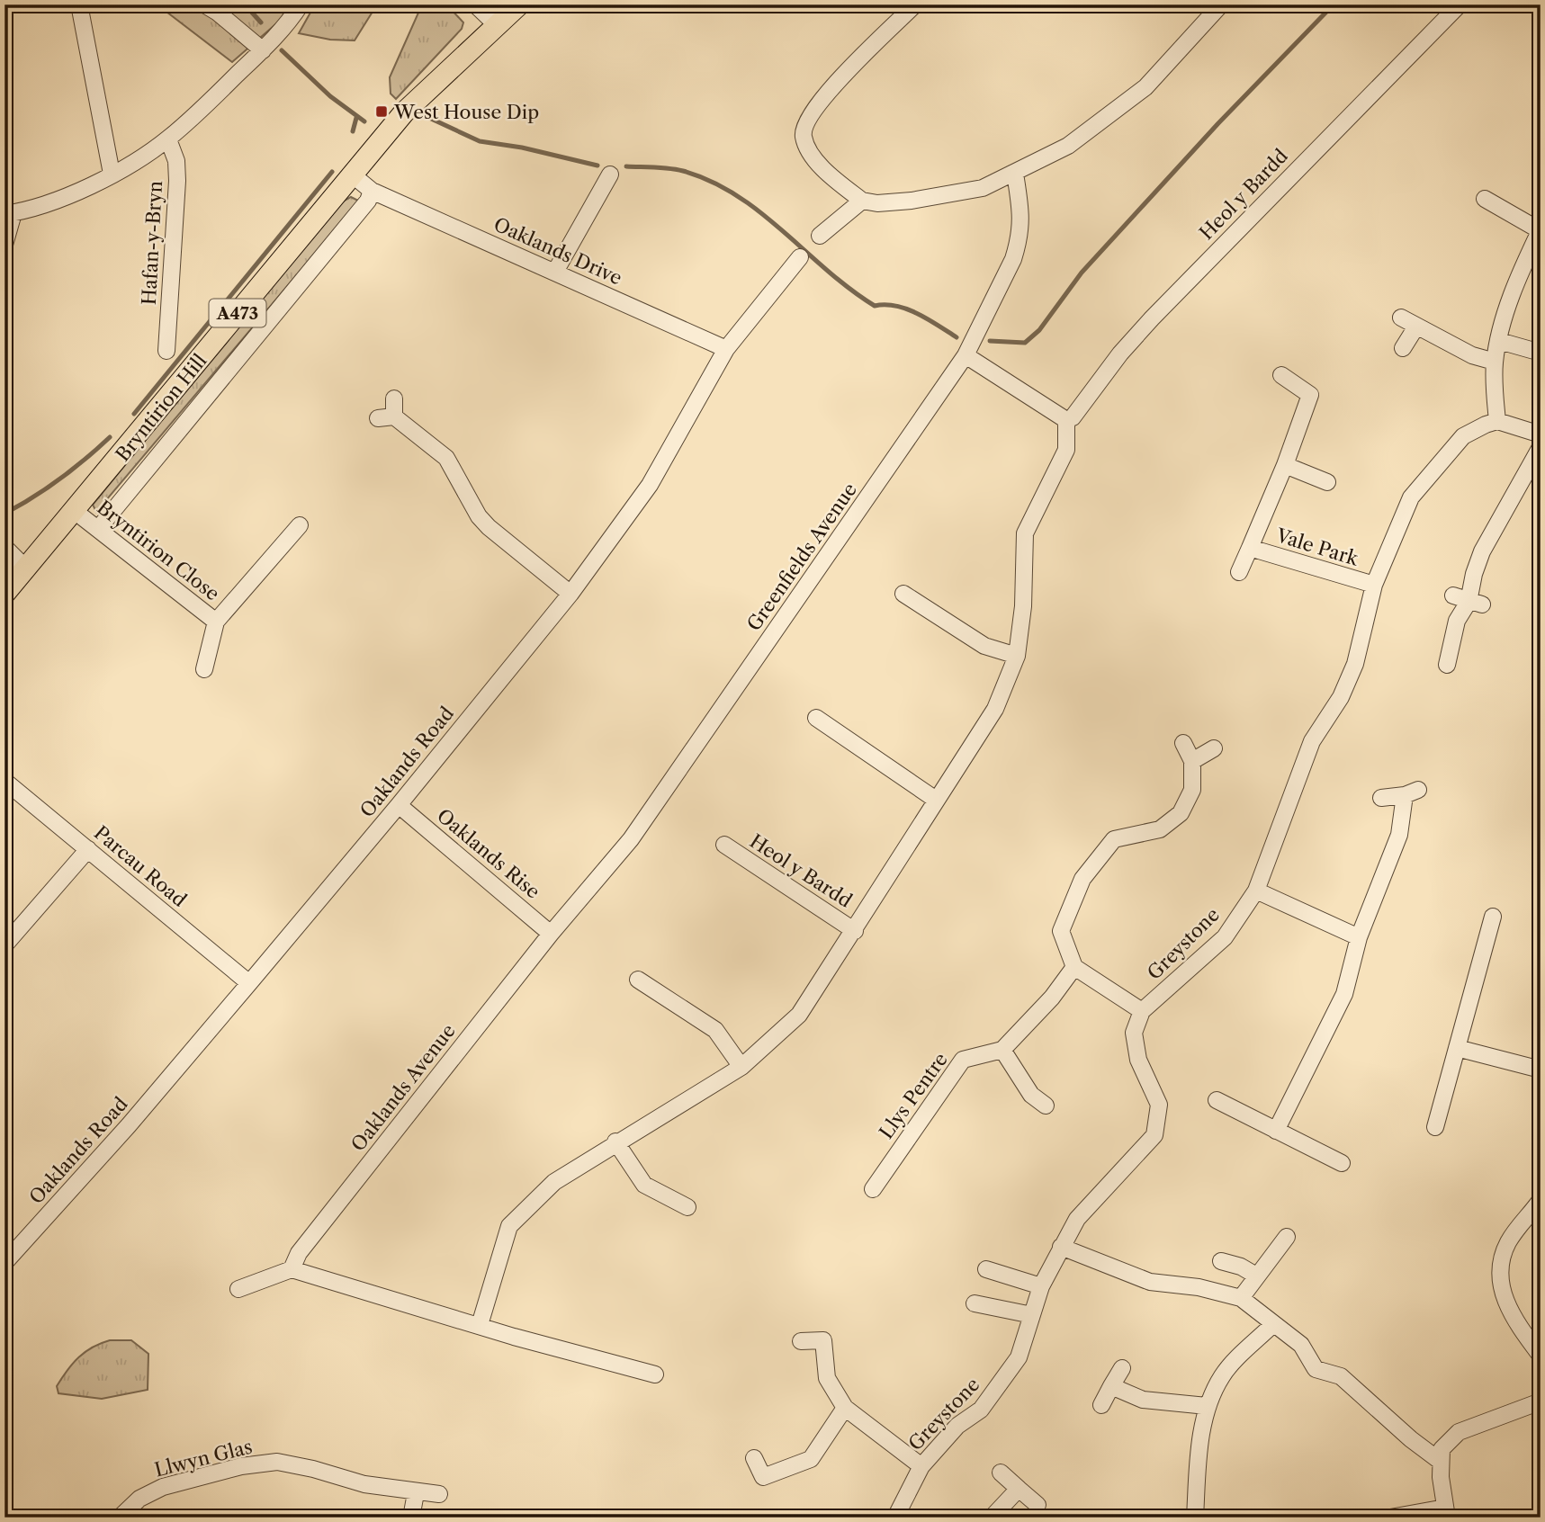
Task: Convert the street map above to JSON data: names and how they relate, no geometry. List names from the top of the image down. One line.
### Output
{"streets":{"main road":["A473","Bryntirion Hill"],"street":["Heol y Bardd","Hafan-y-Bryn","Oaklands Drive","Vale Park","Bryntirion Close","Greenfields Avenue","Oaklands Road","Oaklands Rise","Parcau Road","Greystone","Oaklands Avenue","Llys Pentre","Llwyn Glas"]},"crossings":[["Oaklands Drive","Bryntirion Hill"],["Oaklands Drive","Oaklands Road"],["A473","Bryntirion Hill"],["Bryntirion Hill","Bryntirion Close"],["Vale Park","Greystone"],["Greenfields Avenue","Oaklands Rise"],["Greenfields Avenue","Oaklands Avenue"],["Oaklands Road","Oaklands Rise"],["Oaklands Road","Parcau Road"],["Oaklands Rise","Oaklands Avenue"]],"places":{"transit":["West House Dip"]}}
